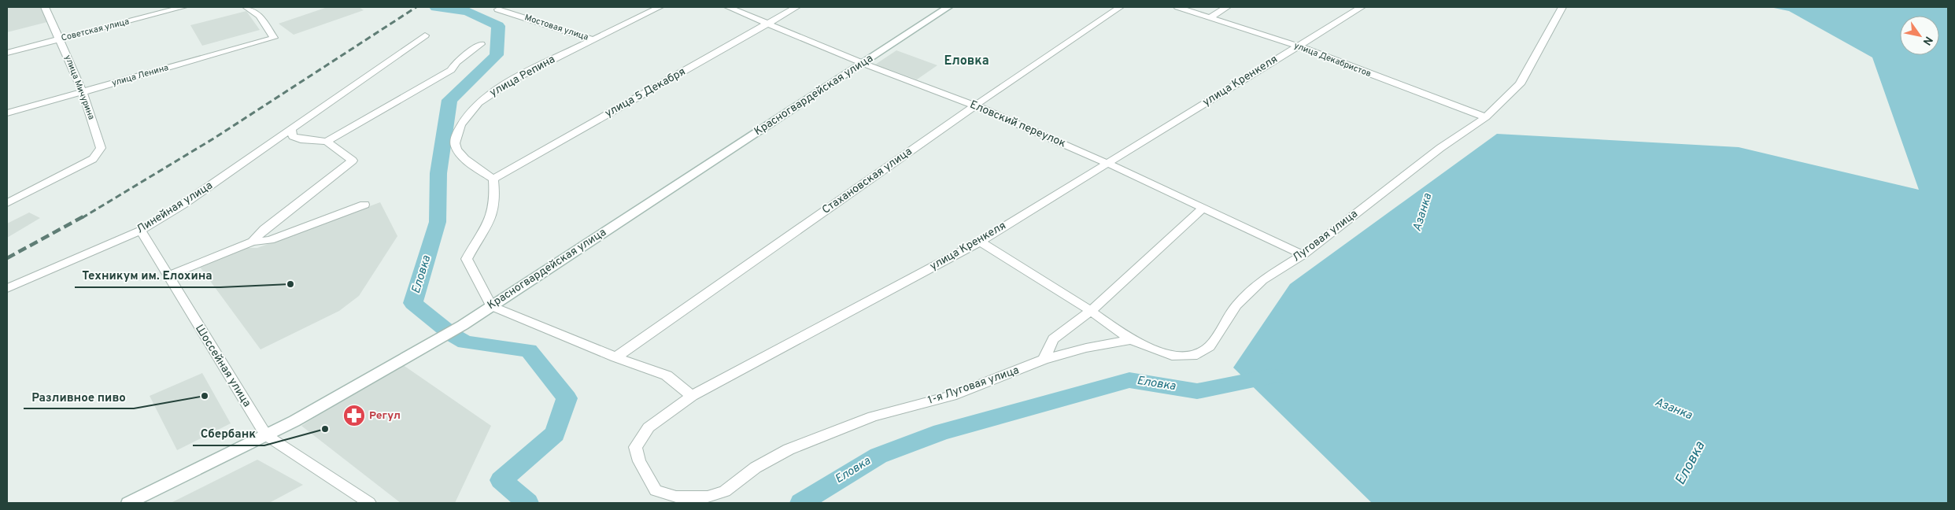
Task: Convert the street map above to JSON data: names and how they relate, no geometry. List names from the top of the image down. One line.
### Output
{"streets":{"main road":["Красногвардейская улица"],"street":["Мостовая улица","Советская улица","улица Декабристов","улица Ленина","улица Репина","улица Кренкеля","улица Мичурина","улица 5 Декабря","Еловский переулок","Стахановская улица","Линейная улица","Луговая улица","Шоссейная улица","1-я Луговая улица"]},"crossings":[["Мостовая улица","улица Репина"],["Советская улица","улица Мичурина"],["улица Декабристов","улица Кренкеля"],["улица Декабристов","Луговая улица"],["улица Ленина","улица Мичурина"],["улица Репина","улица 5 Декабря"],["улица Кренкеля","Еловский переулок"],["улица Кренкеля","Луговая улица"],["улица Кренкеля","1-я Луговая улица"],["улица 5 Декабря","Еловский переулок"],["Красногвардейская улица","Еловский переулок"],["Красногвардейская улица","Шоссейная улица"],["Еловский переулок","Стахановская улица"],["Еловский переулок","Луговая улица"],["Линейная улица","Шоссейная улица"]],"districts":["Еловка"],"water":["Азанка","Еловка"],"places":{"other":["Техникум им. Елохина","Разливное пиво","Сбербанк"],"pharmacy":["Регул"]},"north":"bottom right"}
